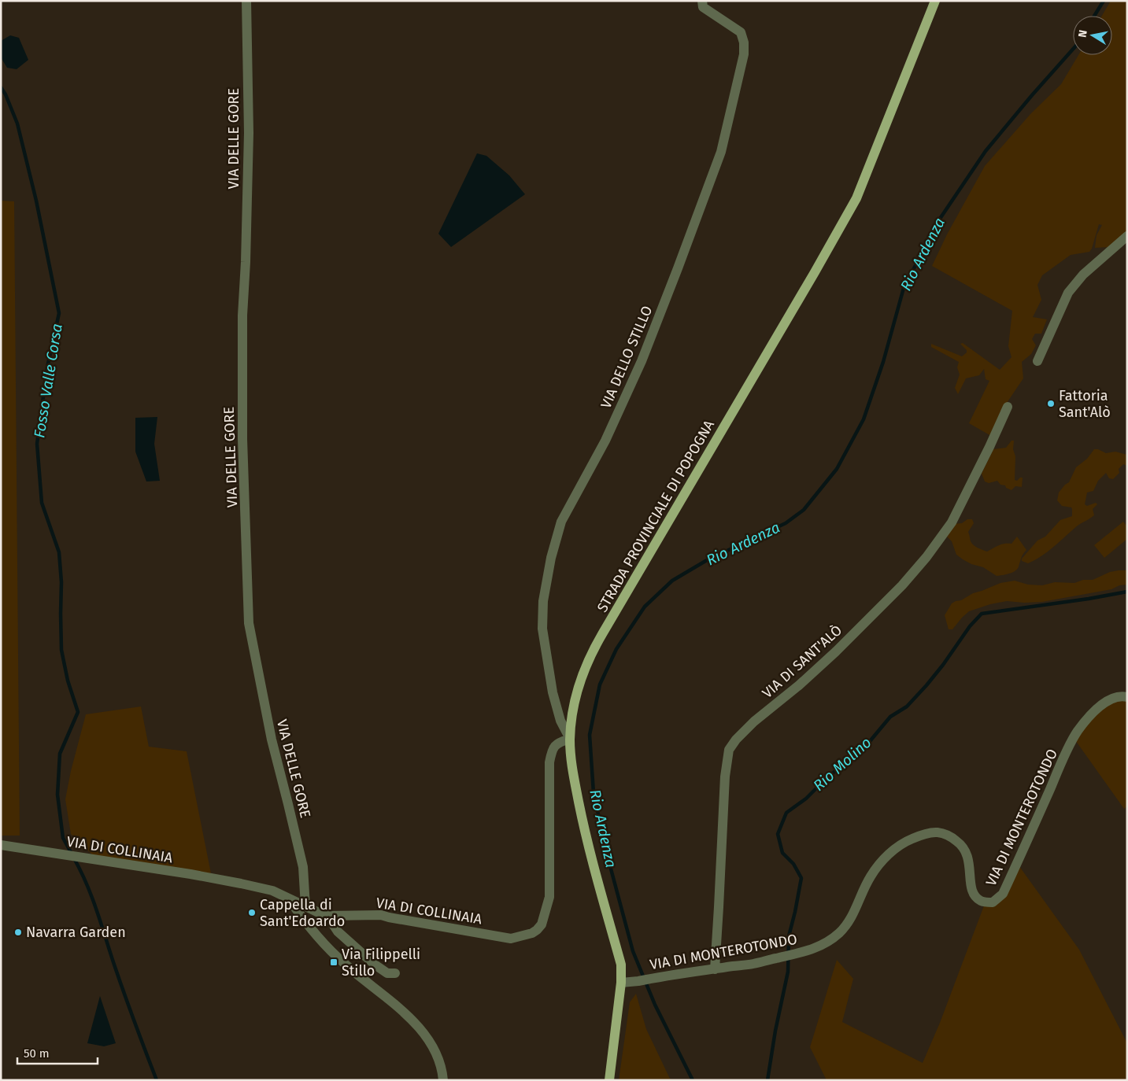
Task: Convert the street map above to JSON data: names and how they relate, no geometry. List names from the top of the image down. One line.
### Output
{"streets":{"main road":["STRADA PROVINCIALE DI POPOGNA"],"street":["VIA DELLE GORE","VIA DELLO STILLO","VIA DI SANT'ALÒ","VIA DI MONTEROTONDO","VIA DI COLLINAIA"]},"crossings":[["VIA DELLE GORE","VIA DI COLLINAIA"],["VIA DELLO STILLO","STRADA PROVINCIALE DI POPOGNA"],["VIA DELLO STILLO","VIA DI COLLINAIA"],["STRADA PROVINCIALE DI POPOGNA","VIA DI MONTEROTONDO"],["STRADA PROVINCIALE DI POPOGNA","VIA DI COLLINAIA"],["VIA DI SANT'ALÒ","VIA DI MONTEROTONDO"]],"water":["Rio Ardenza","Fosso Valle Corsa","Rio Molino"],"places":{"other":["Fattoria Sant'Alò","Cappella di Sant'Edoardo","Navarra Garden"],"transit":["Via Filippelli Stillo"]},"scale_bar":"50 m","north":"left"}
